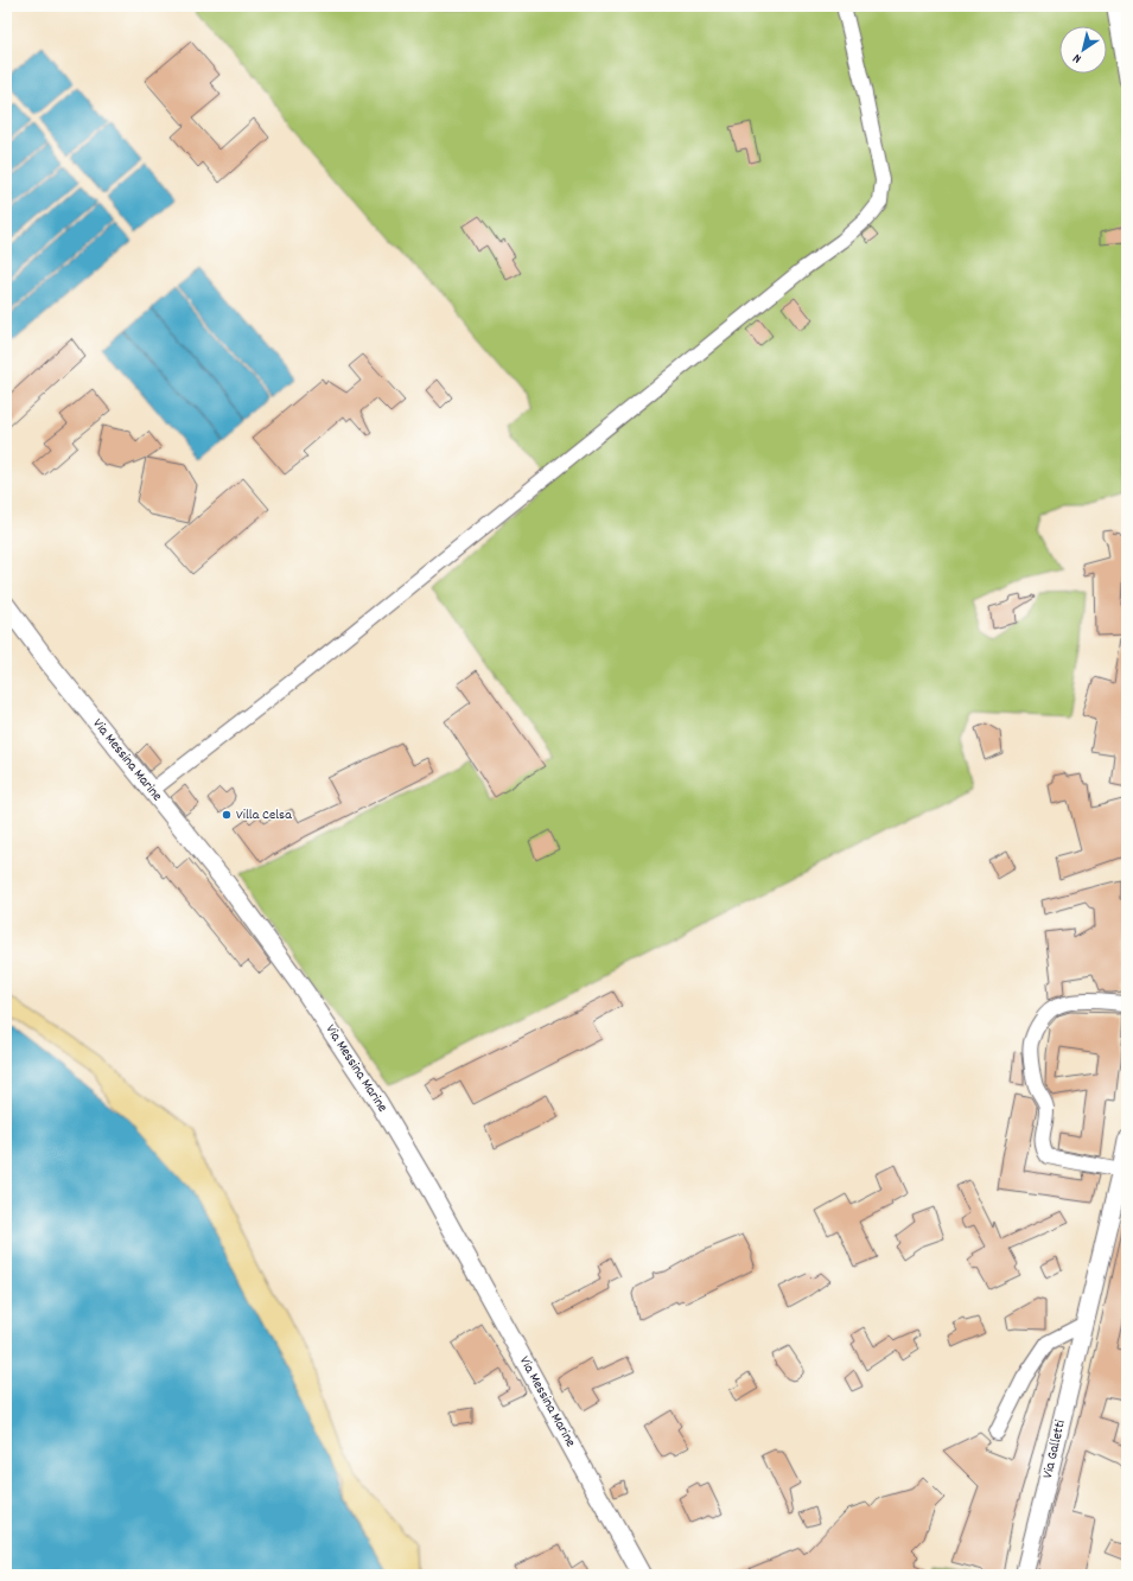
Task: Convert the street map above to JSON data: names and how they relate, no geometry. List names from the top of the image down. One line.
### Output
{"streets":{"main road":["Via Messina Marine","Via Galletti"]},"places":["Villa Celsa"],"north":"bottom left"}
